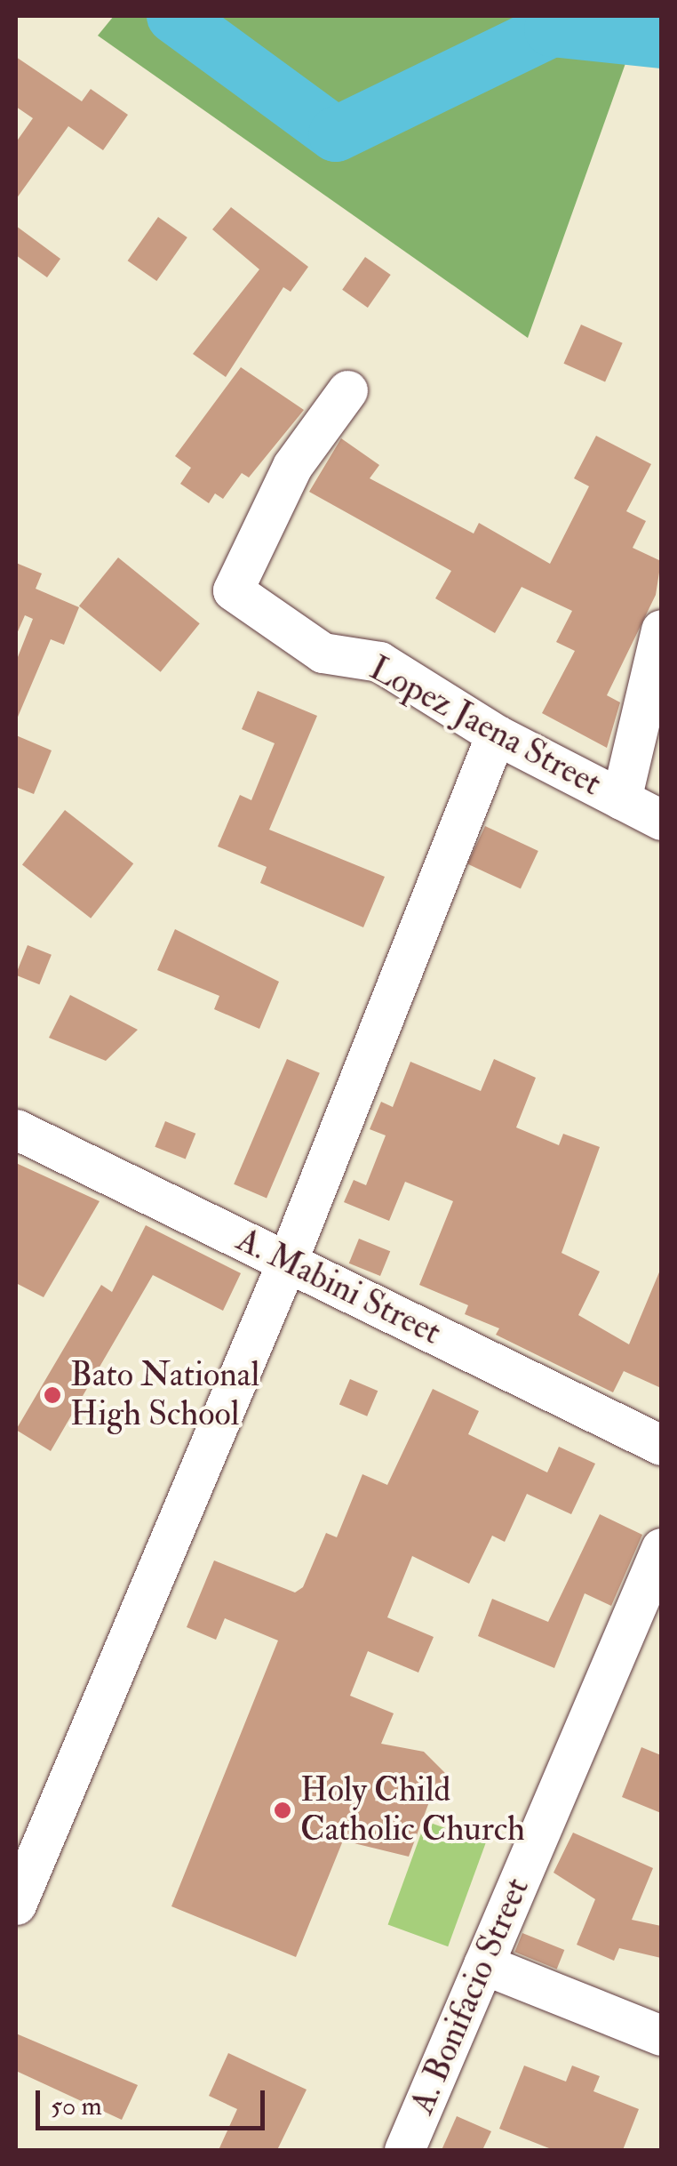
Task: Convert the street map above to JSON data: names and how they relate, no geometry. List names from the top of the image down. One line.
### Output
{"streets":{"street":["Lopez Jaena Street","A. Mabini Street","A. Bonifacio Street"]},"places":["Bato National High School","Holy Child Catholic Church"],"scale_bar":"50 m"}
